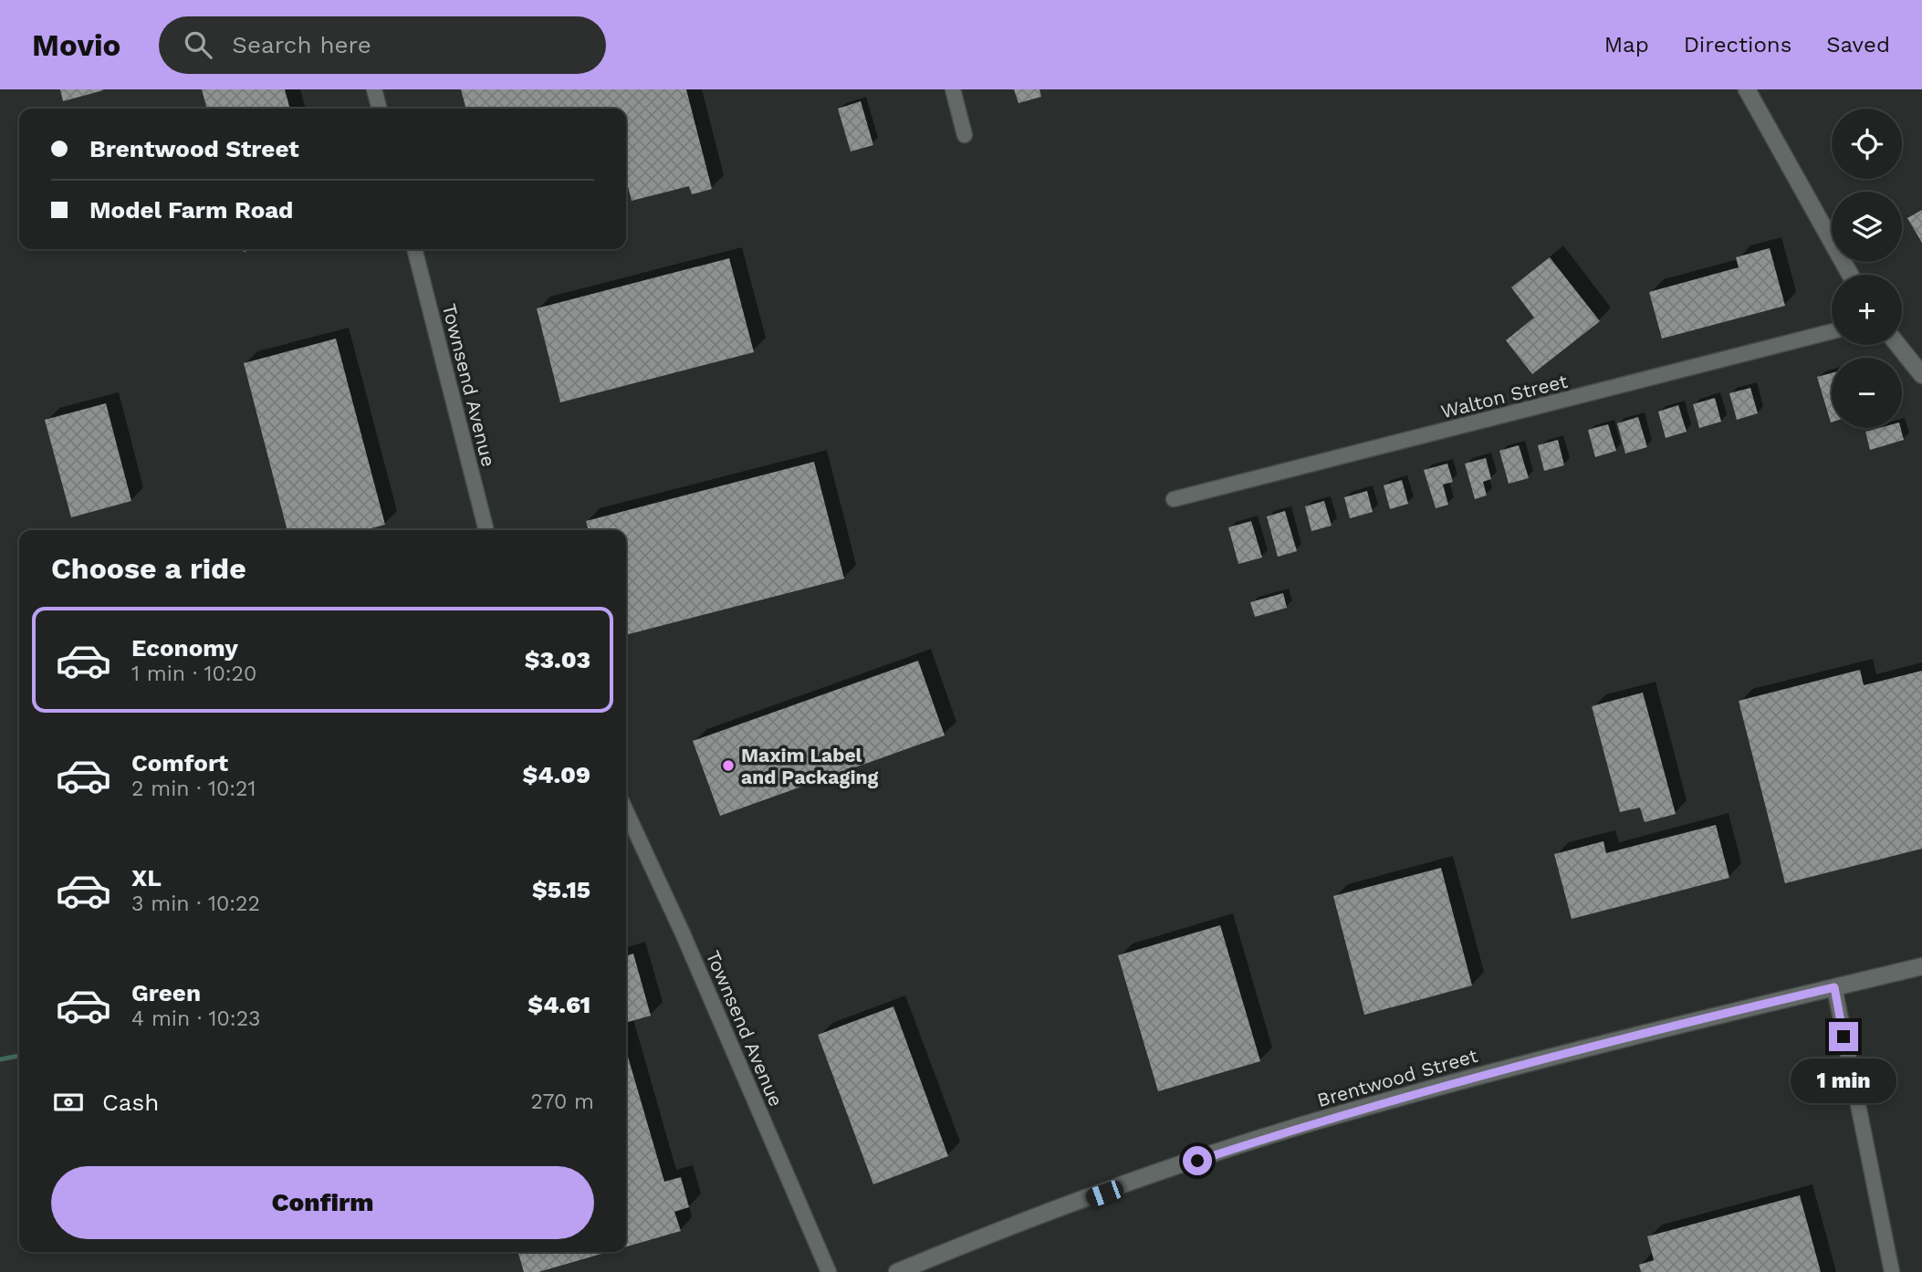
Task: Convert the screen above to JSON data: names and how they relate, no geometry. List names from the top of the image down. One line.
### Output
{"streets":{"main road":["Brentwood Street"],"street":["Townsend Avenue","Walton Street"]},"places":["Maxim Label and Packaging"],"page":{"header":"Movio","search":"Search here","nav":["Map","Directions","Saved"],"map_buttons":["+","−"],"banner":["Brentwood Street","Model Farm Road"],"heading":"Choose a ride","list":[{"name":"Economy","note":"1 min · 10:20","value":"$3.03"},{"name":"Comfort","note":"2 min · 10:21","value":"$4.09"},{"name":"XL","note":"3 min · 10:22","value":"$5.15"},{"name":"Green","note":"4 min · 10:23","value":"$4.61"}],"bubble":"1 min","pay":["Cash","270 m"],"buttons":"Confirm"}}
